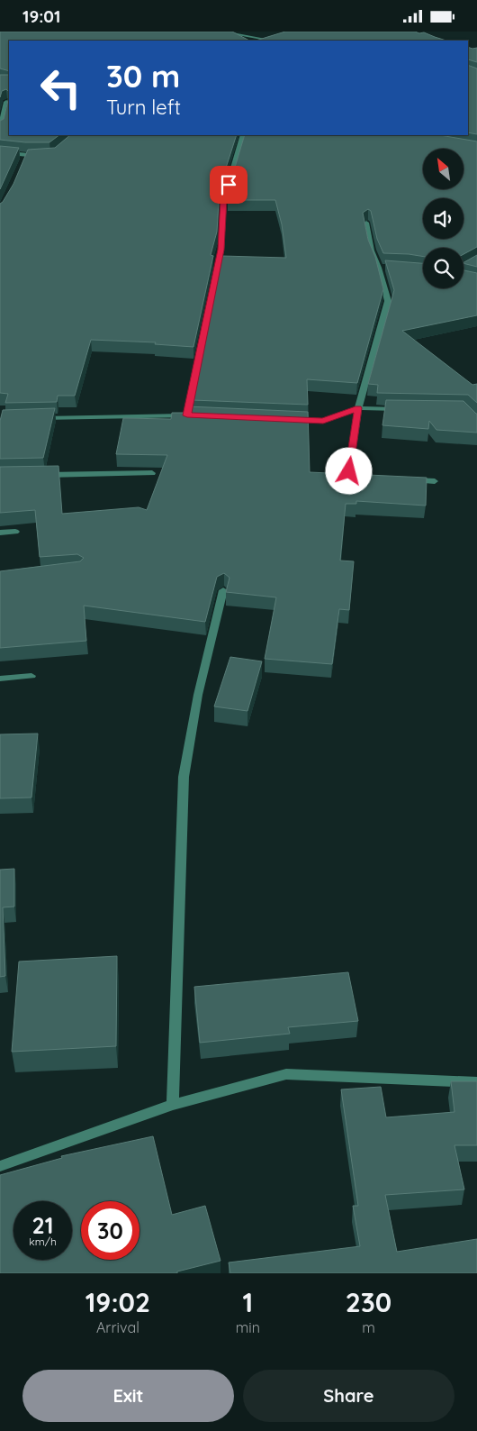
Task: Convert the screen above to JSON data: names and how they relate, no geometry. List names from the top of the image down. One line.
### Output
{"north":"top left","page":{"status":"19:01","turn":["30 m","Turn left"],"speed":"21 km/h","limit":"30","eta":["19:02","Arrival","1","min","230","m"],"buttons":["Exit","Share"]}}
